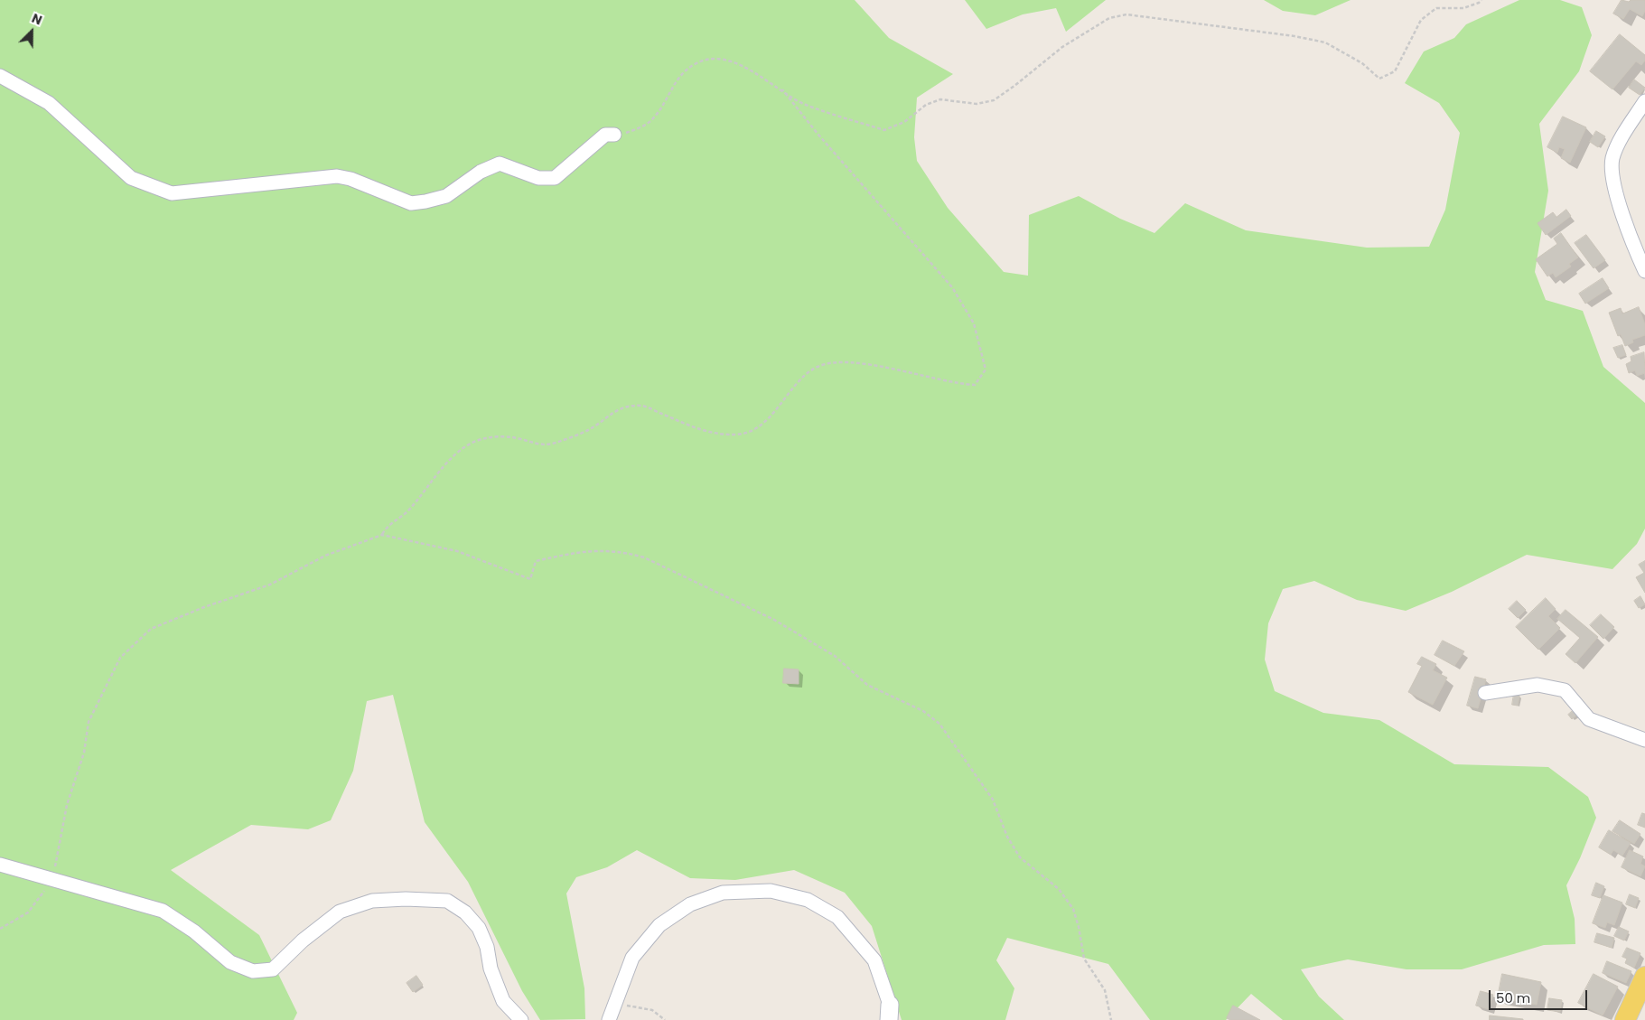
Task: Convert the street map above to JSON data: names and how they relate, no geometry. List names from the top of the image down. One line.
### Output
{"scale_bar":"50 m","north":"top right"}
